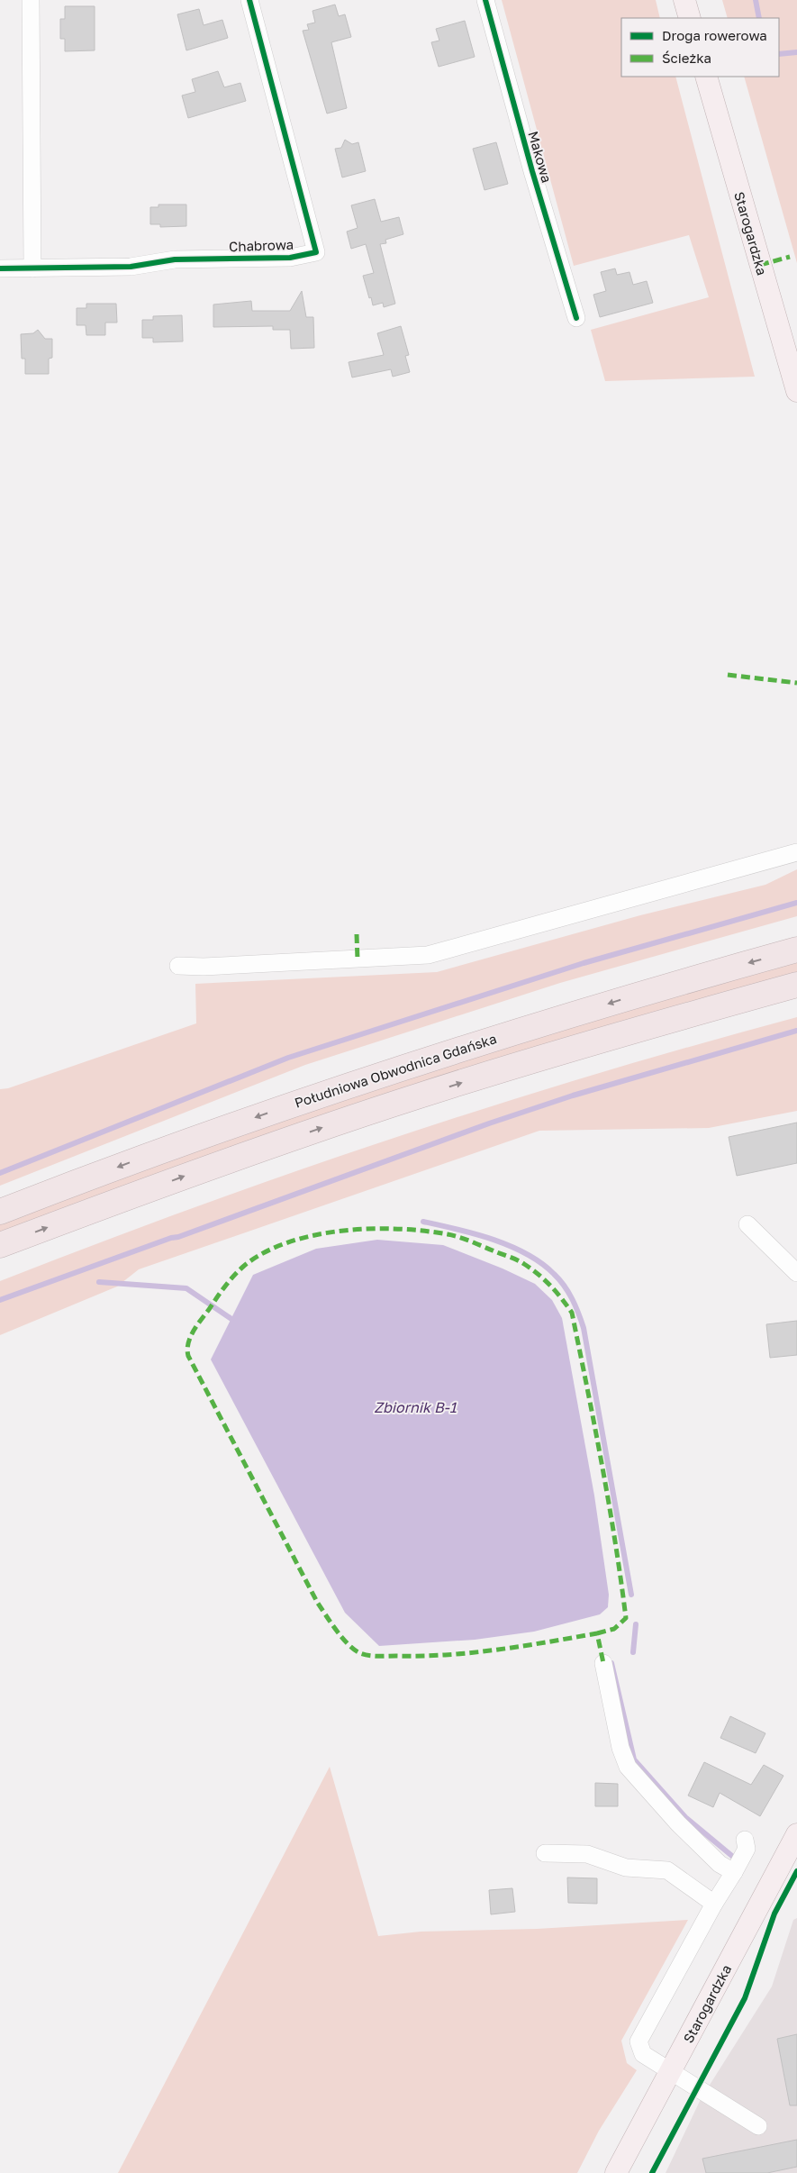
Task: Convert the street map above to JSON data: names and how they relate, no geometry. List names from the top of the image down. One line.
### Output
{"streets":{"highway":["Południowa Obwodnica Gdańska"],"main road":["Starogardzka"],"street":["Makowa","Chabrowa"]},"water":["Zbiornik B-1"],"legend":["Droga rowerowa","Ścieżka"]}
